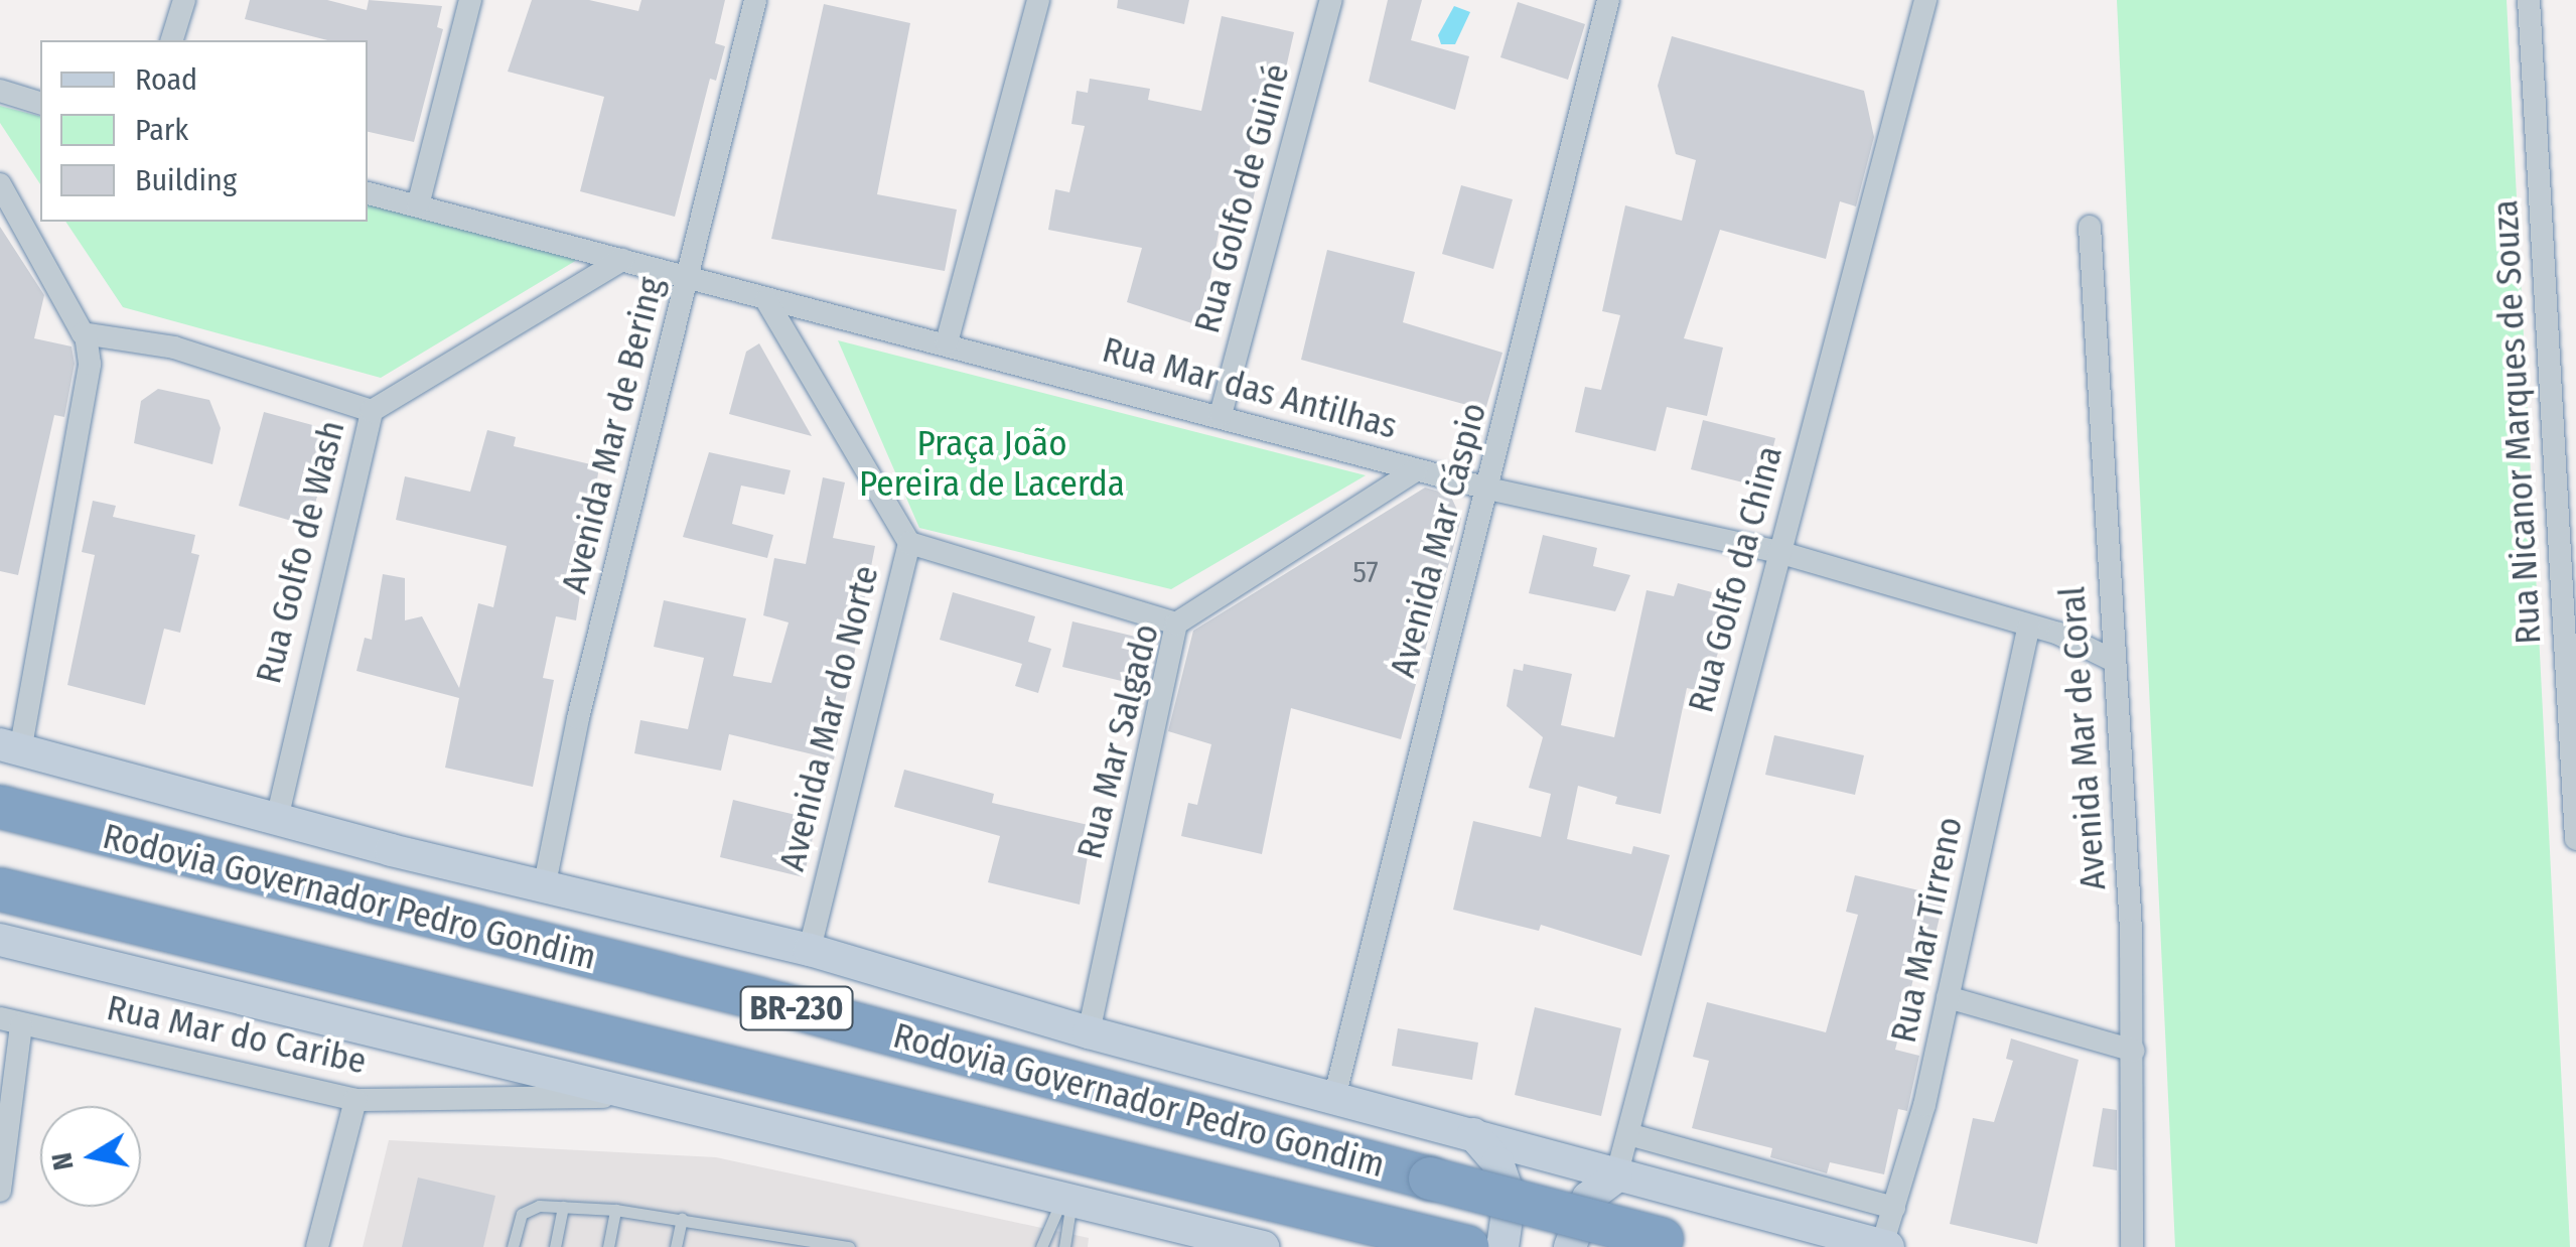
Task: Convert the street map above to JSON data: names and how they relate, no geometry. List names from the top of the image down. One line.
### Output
{"streets":{"highway":["Rodovia Governador Pedro Gondim","BR-230"],"street":["Rua Golfo de Guiné","Rua Mar das Antilhas","Rua Nicanor Marques de Souza","Avenida Mar de Bering","Avenida Mar Cáspio","Rua Golfo de Wash","Rua Golfo da China","Avenida Mar do Norte","Avenida Mar de Coral","Rua Mar Salgado","Rua Mar Tirreno","Rua Mar do Caribe"]},"crossings":[["Rua Golfo de Guiné","Rua Mar das Antilhas"],["Rua Mar das Antilhas","Avenida Mar de Bering"],["Rua Mar das Antilhas","Avenida Mar Cáspio"],["Rua Mar das Antilhas","Rua Golfo de Wash"],["Rua Mar das Antilhas","Rua Golfo da China"],["Rua Mar das Antilhas","Avenida Mar do Norte"],["Rua Mar das Antilhas","Avenida Mar de Coral"],["Rua Mar das Antilhas","Rua Mar Salgado"],["Rua Mar das Antilhas","Rua Mar Tirreno"]],"parks":["Praça João Pereira de Lacerda"],"house_numbers":["57"],"legend":["Road","Park","Building"],"north":"left"}
